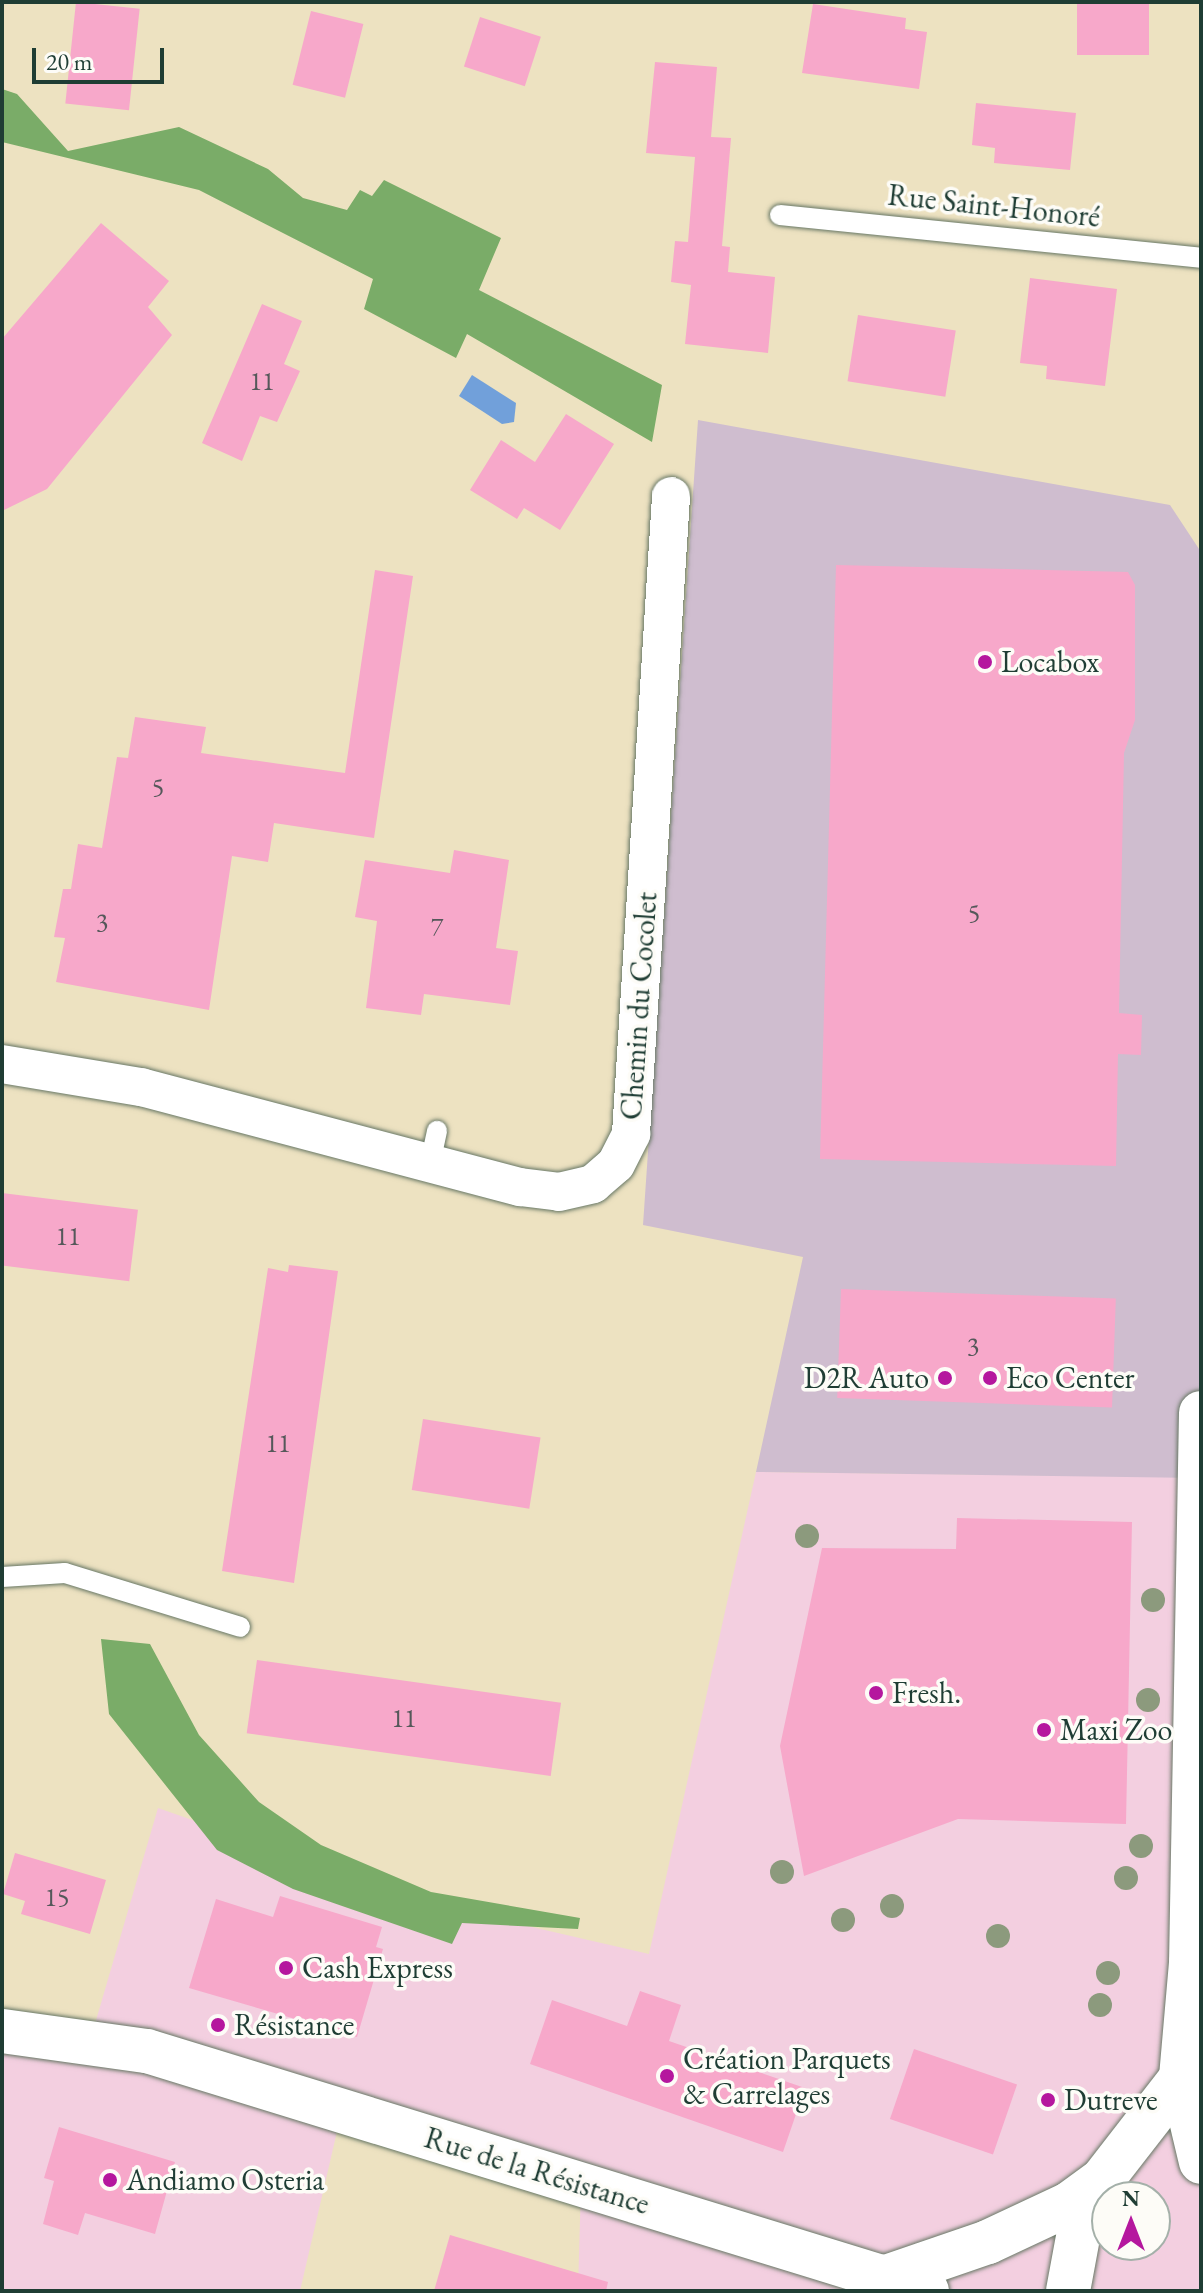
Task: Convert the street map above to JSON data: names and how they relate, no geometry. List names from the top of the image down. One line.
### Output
{"streets":{"street":["Chemin du Cocolet","Rue de la Résistance"],"lane":["Rue Saint-Honoré"]},"places":["Locabox","D2R Auto","Eco Center","Fresh.","Maxi Zoo","Cash Express","Résistance","Création Parquets & Carrelages","Dutreve","Andiamo Osteria"],"house_numbers":["11","5","5","3","7","11","3","11","11","15"],"scale_bar":"20 m","north":"top"}
